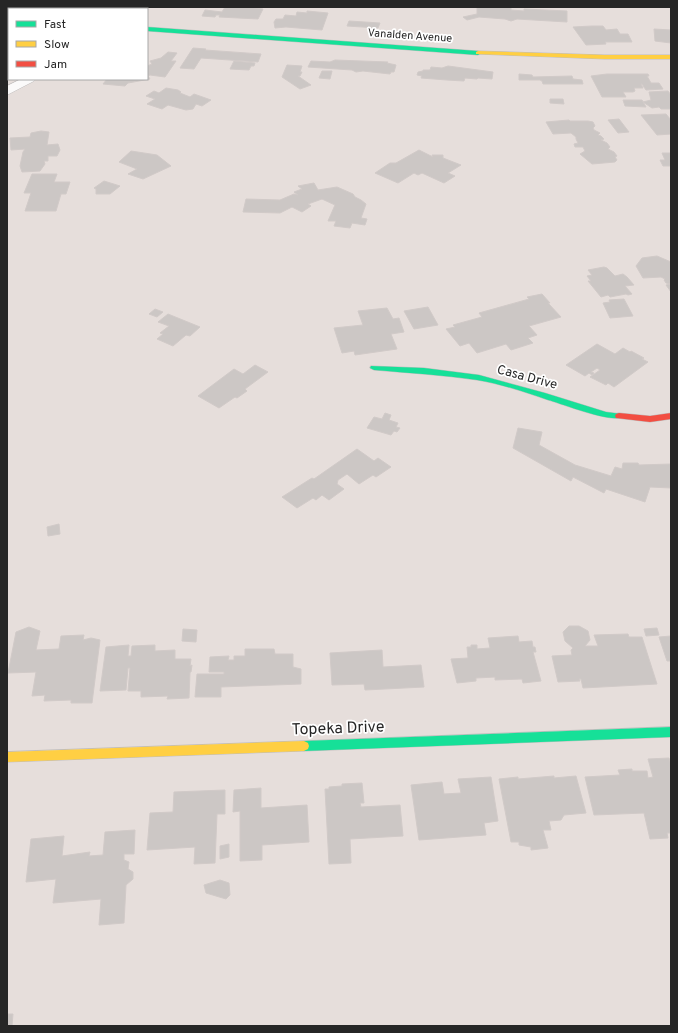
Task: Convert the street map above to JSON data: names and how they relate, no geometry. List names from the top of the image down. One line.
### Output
{"streets":{"main road":["Vanalden Avenue","Casa Drive","Topeka Drive"]},"legend":["Fast","Slow","Jam"]}
